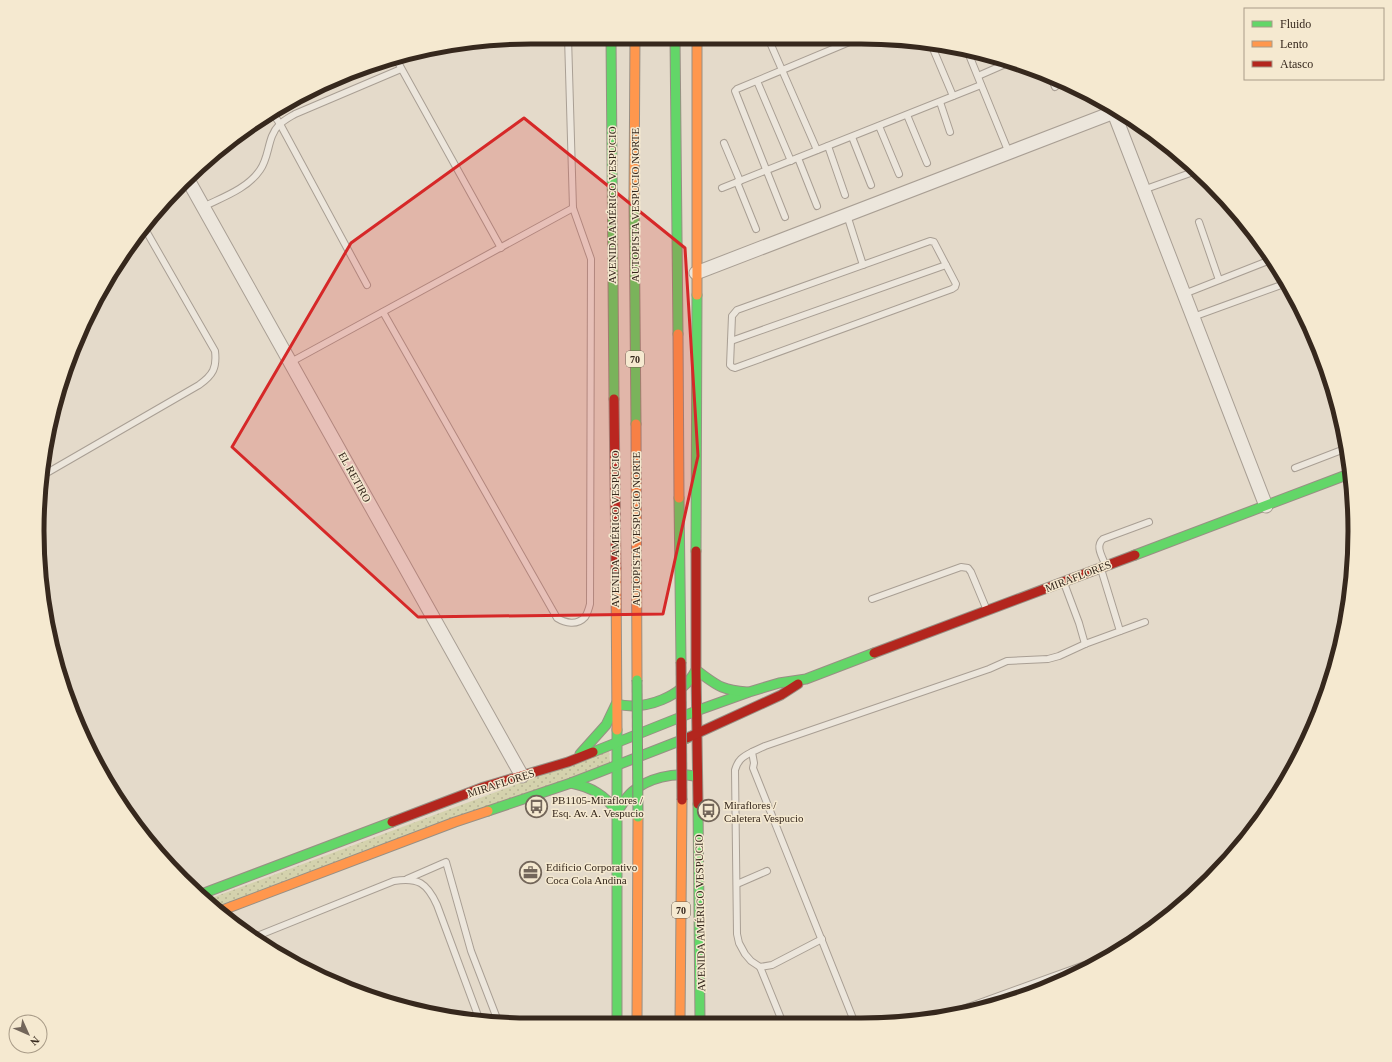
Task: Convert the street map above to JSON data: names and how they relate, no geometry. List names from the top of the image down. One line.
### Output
{"streets":{"main road":["AVENIDA AMÉRICO VESPUCIO","AUTOPISTA VESPUCIO NORTE","70","MIRAFLORES"],"street":["EL RETIRO"]},"crossings":[["AVENIDA AMÉRICO VESPUCIO","MIRAFLORES"],["EL RETIRO","MIRAFLORES"]],"places":{"bus stop":["PB1105-Miraflores / Esq. Av. A. Vespucio","Miraflores / Caletera Vespucio"],"office":["Edificio Corporativo Coca Cola Andina"]},"legend":["Fluido","Lento","Atasco"],"north":"bottom right"}
